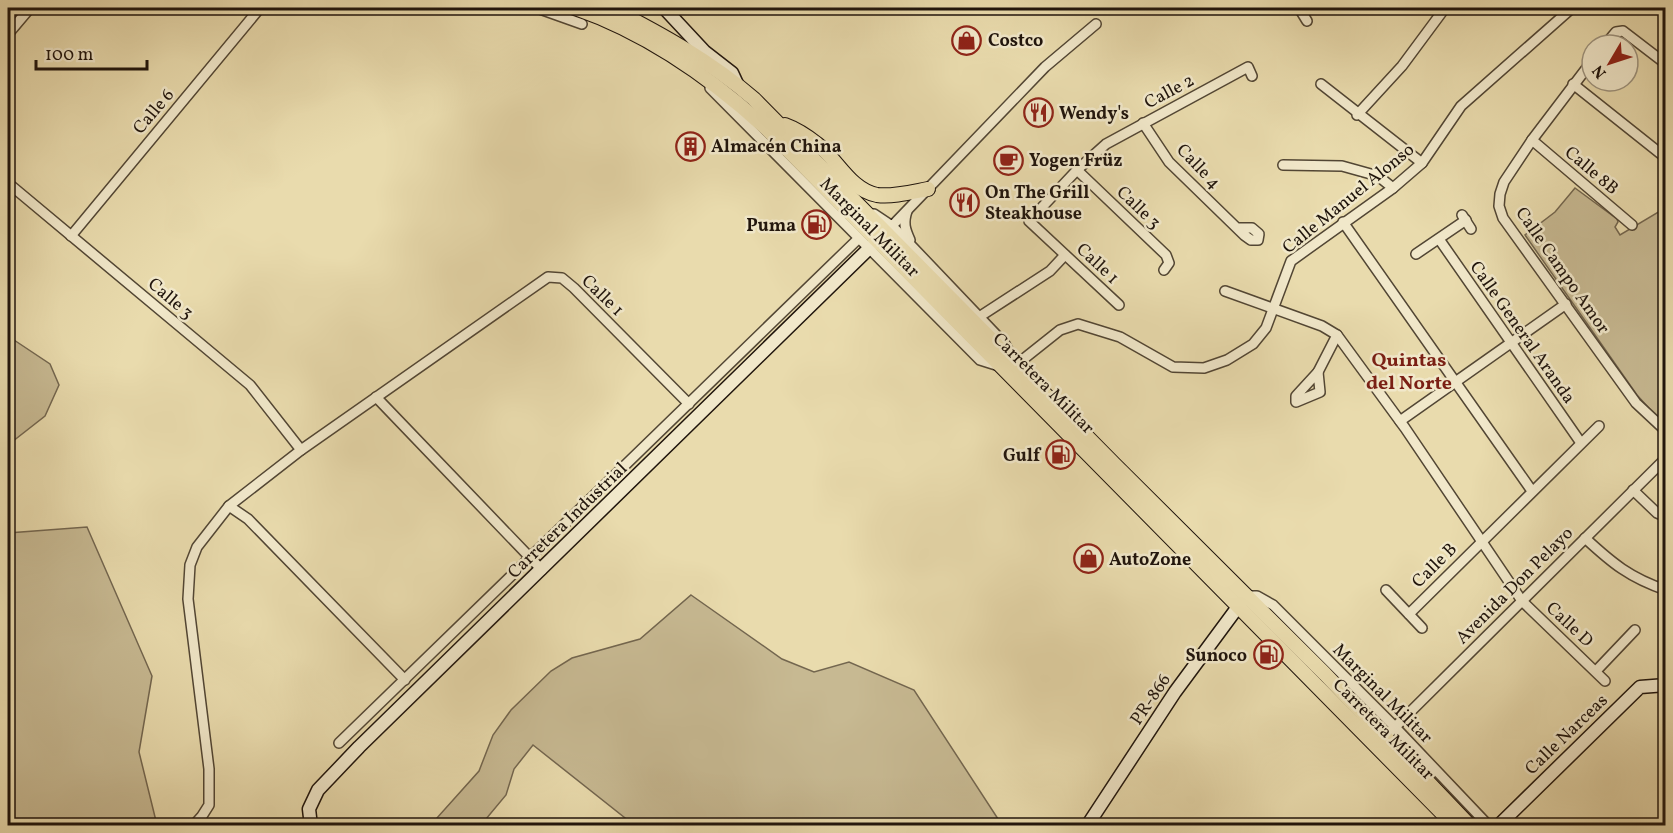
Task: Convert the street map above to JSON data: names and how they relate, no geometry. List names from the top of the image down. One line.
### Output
{"streets":{"main road":["Carretera Militar"],"street":["Calle 2","Calle 6","Calle 4","Calle 8B","Calle Manuel Alonso","Calle 3","Marginal Militar","Calle 1","Calle Campo Amor","Calle General Aranda","Carretera Industrial","Calle B","Avenida Don Pelayo","Calle D","PR-866","Calle Narceas"]},"crossings":[["Calle 2","Calle 4"],["Calle 2","Calle 3"],["Calle 2","Calle 1"],["Calle 6","Calle 3"],["Calle 8B","Calle Campo Amor"],["Calle Manuel Alonso","Marginal Militar"],["Calle Manuel Alonso","Carretera Militar"],["Calle 3","Calle 1"],["Marginal Militar","Carretera Militar"],["Marginal Militar","Carretera Industrial"],["Marginal Militar","Avenida Don Pelayo"],["Marginal Militar","PR-866"],["Calle General Aranda","Calle B"],["Carretera Militar","Carretera Industrial"],["Carretera Militar","Avenida Don Pelayo"],["Carretera Militar","PR-866"],["Calle B","Calle D"],["Avenida Don Pelayo","Calle D"]],"districts":["Quintas del Norte"],"places":{"shop":["Costco","AutoZone"],"restaurant":["Wendy's","On The Grill Steakhouse"],"building":["Almacén China"],"cafe":["Yogen Früz"],"fuel station":["Puma","Gulf","Sunoco"]},"scale_bar":"100 m","north":"bottom left"}
